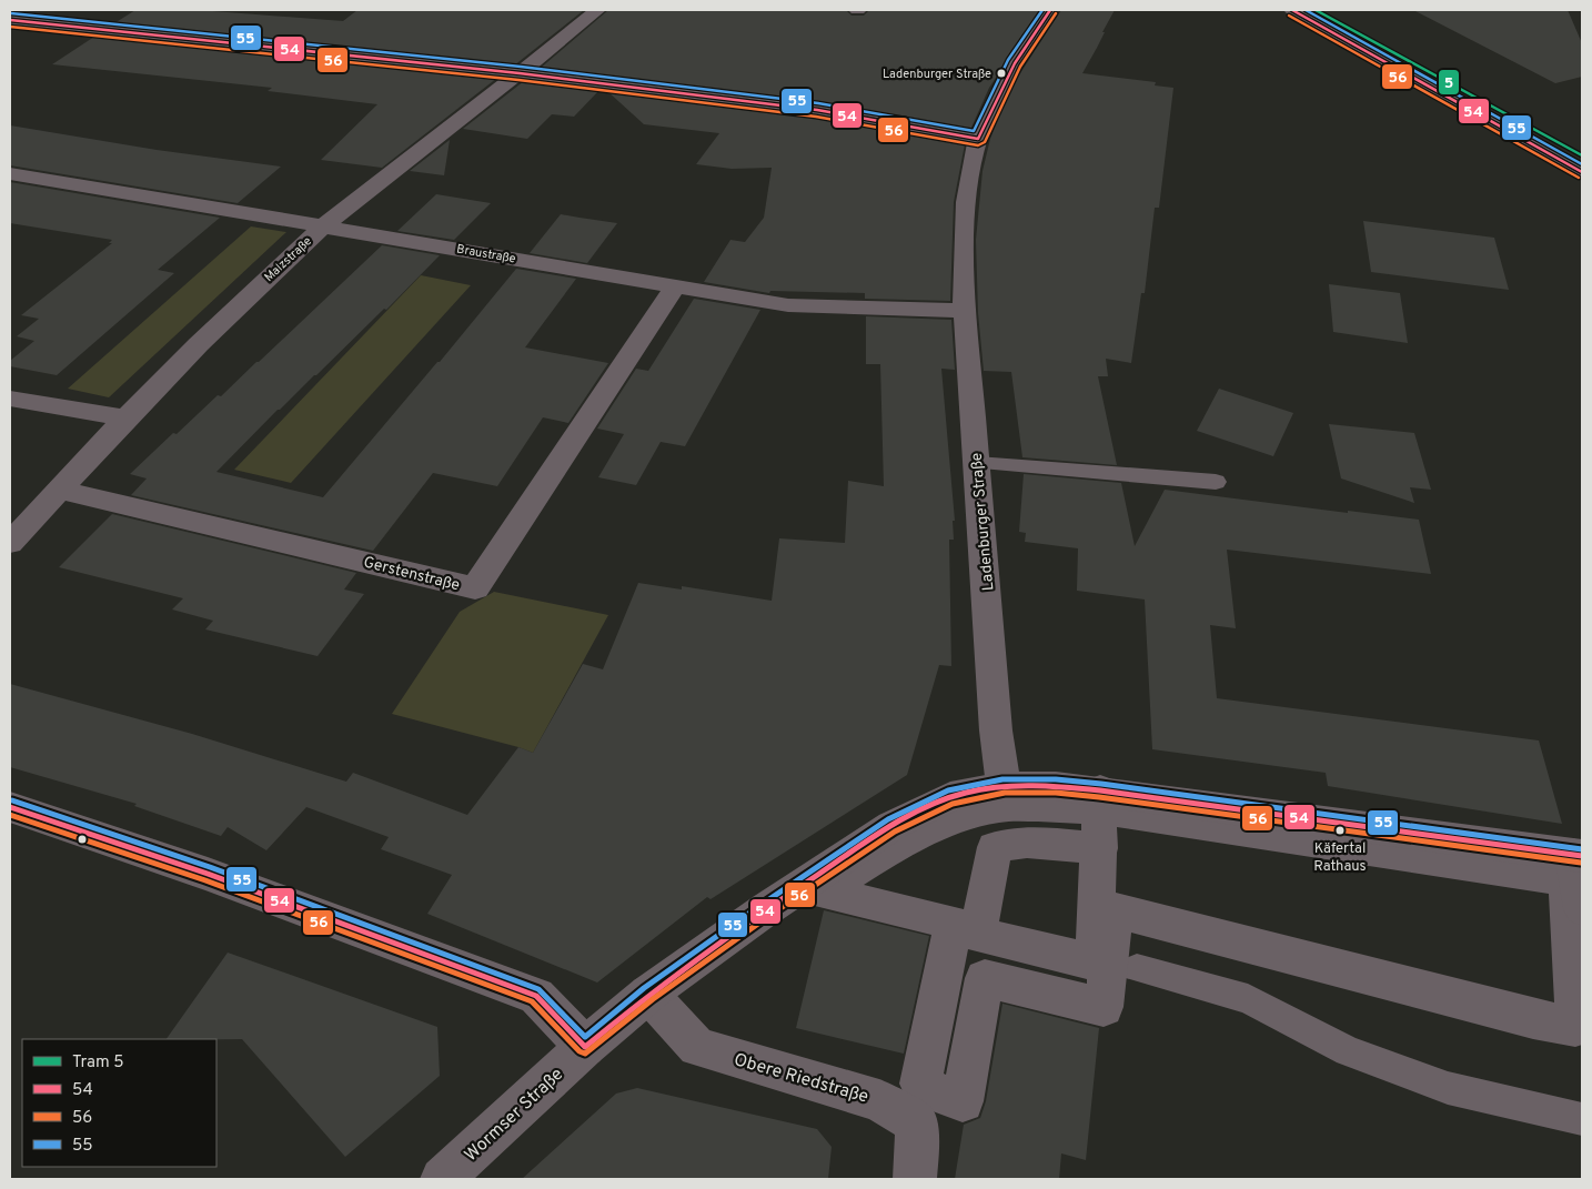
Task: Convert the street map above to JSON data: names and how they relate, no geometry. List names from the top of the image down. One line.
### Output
{"streets":{"street":["Braustraße","Malzstraße","Ladenburger Straße","Gerstenstraße","Obere Riedstraße","Wormser Straße"]},"crossings":[["Braustraße","Malzstraße"],["Braustraße","Ladenburger Straße"],["Braustraße","Gerstenstraße"],["Malzstraße","Gerstenstraße"],["Ladenburger Straße","Wormser Straße"],["Obere Riedstraße","Wormser Straße"]],"places":["Ladenburger Straße","Käfertal Rathaus"],"lines":["tram line 5","transit line 54","transit line 55","transit line 56"],"legend":["Tram 5","54","56","55"]}
